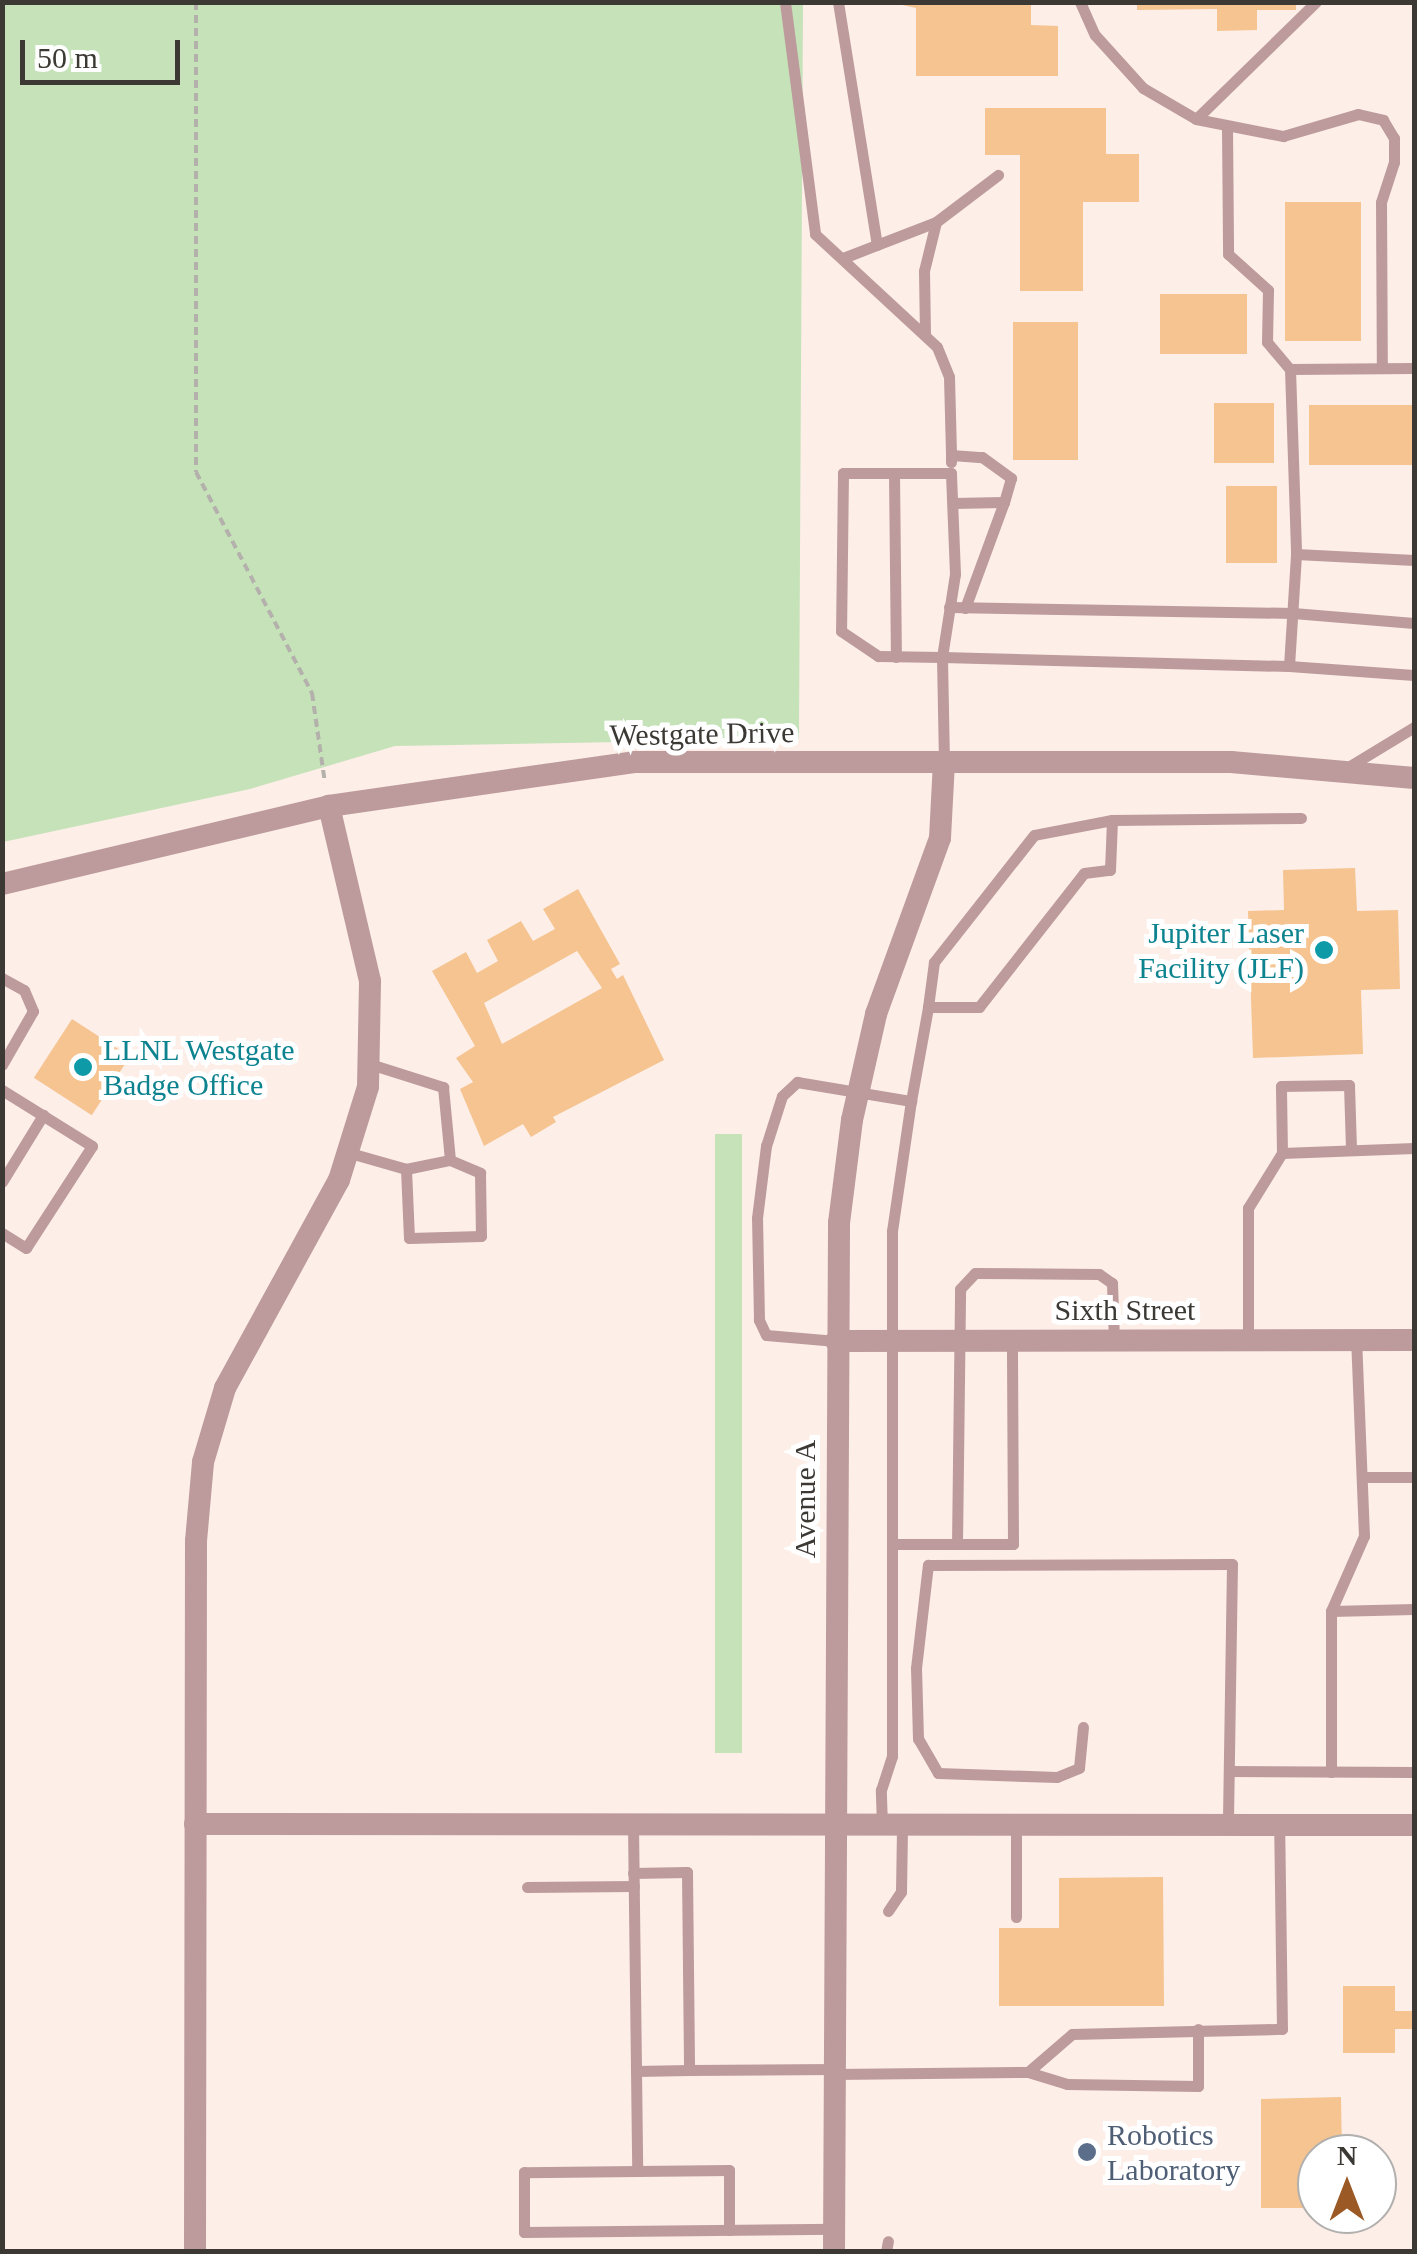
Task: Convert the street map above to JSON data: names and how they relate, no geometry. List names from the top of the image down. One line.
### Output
{"streets":{"street":["Westgate Drive","Sixth Street","Avenue A"]},"crossings":[["Westgate Drive","Avenue A"],["Sixth Street","Avenue A"]],"places":["Jupiter Laser Facility (JLF)","LLNL Westgate Badge Office","Robotics Laboratory"],"scale_bar":"50 m","north":"top"}
